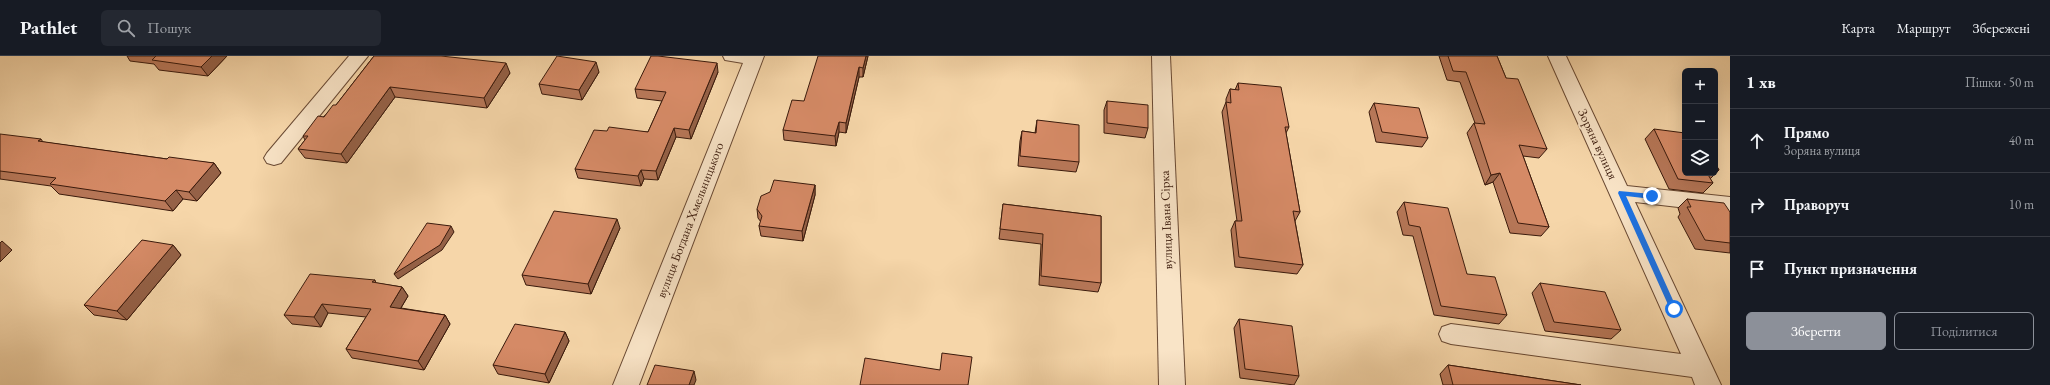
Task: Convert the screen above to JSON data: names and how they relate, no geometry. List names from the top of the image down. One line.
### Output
{"streets":{"street":["Зоряна вулиця","вулиця Богдана Хмельницького","вулиця Івана Сірка"]},"page":{"header":"Pathlet","search":"Пошук","nav":["Карта","Маршрут","Збережені"],"heading":["1 хв","Пішки · 50 m"],"map_buttons":["+","−"],"list":[["Прямо","Зоряна вулиця","40 m"],["Праворуч","10 m"],"Пункт призначення"],"buttons":["Зберегти","Поділитися"]}}
